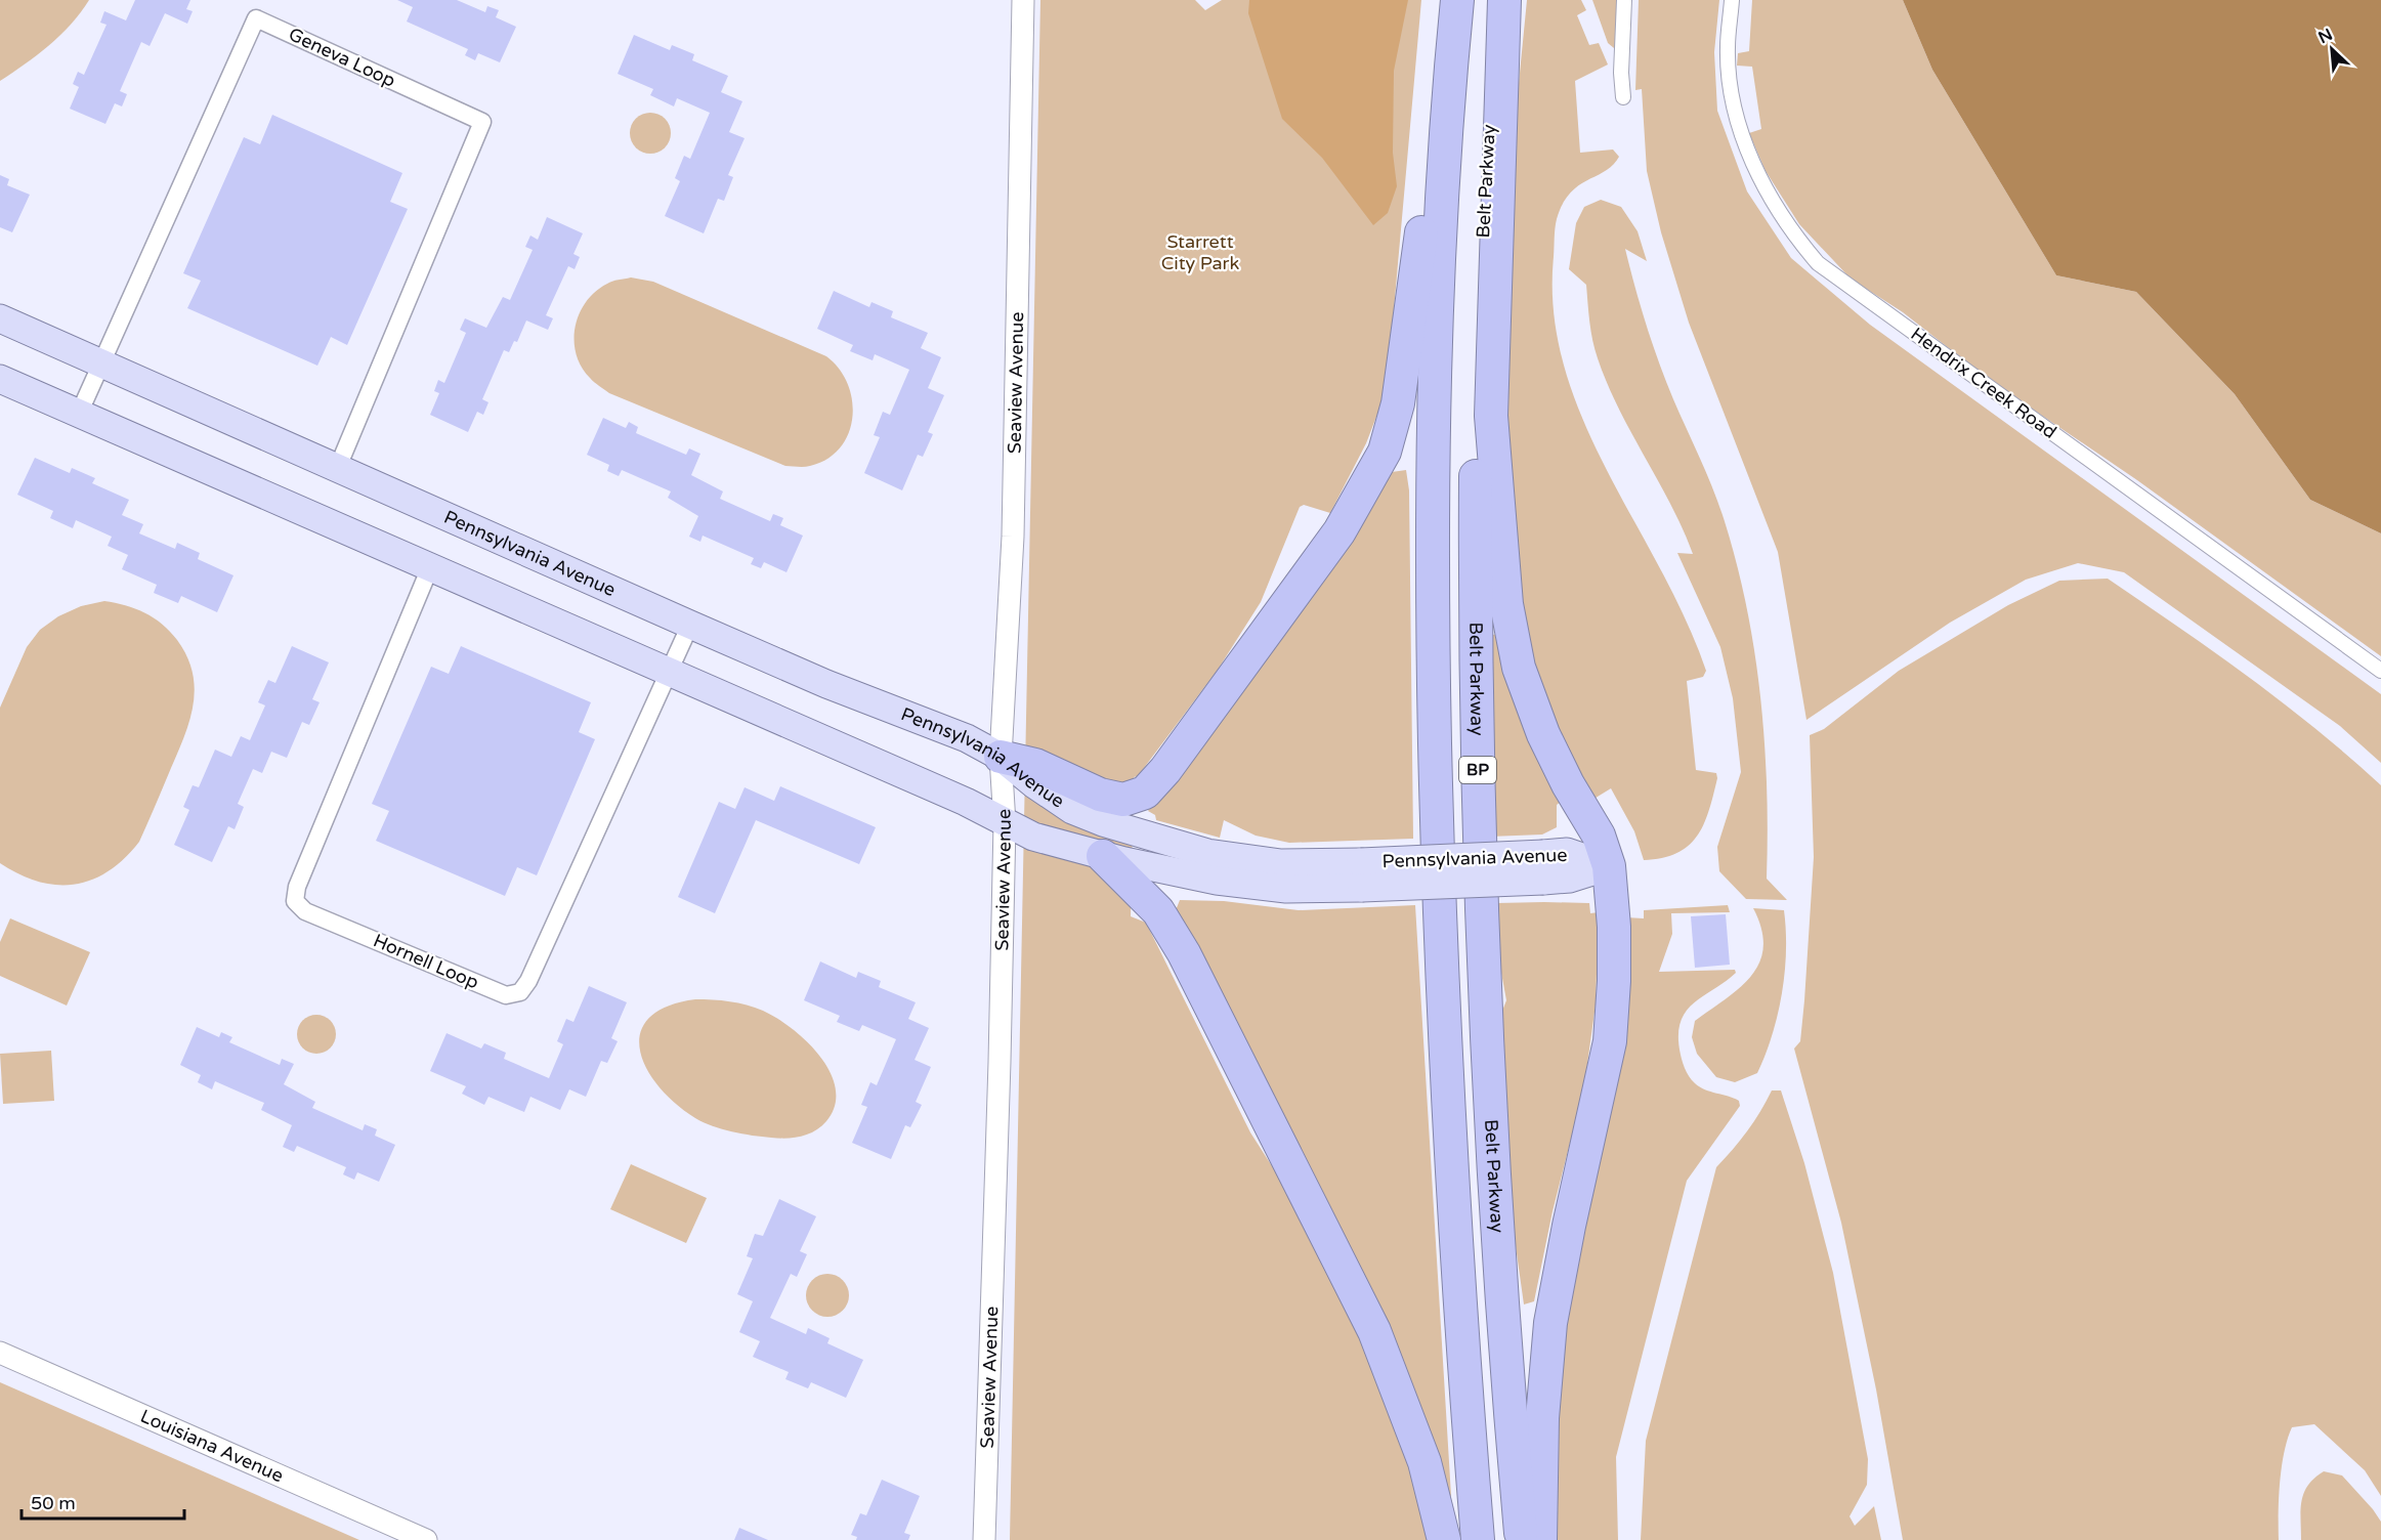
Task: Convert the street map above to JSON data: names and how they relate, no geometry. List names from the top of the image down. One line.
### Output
{"streets":{"highway":["Belt Parkway","BP"],"main road":["Pennsylvania Avenue"],"street":["Geneva Loop","Seaview Avenue","Hendrix Creek Road","Hornell Loop","Louisiana Avenue"]},"crossings":[["Geneva Loop","Pennsylvania Avenue"],["Seaview Avenue","Pennsylvania Avenue"],["Pennsylvania Avenue","Hornell Loop"]],"parks":["Starrett City Park"],"scale_bar":"50 m","north":"top left"}
